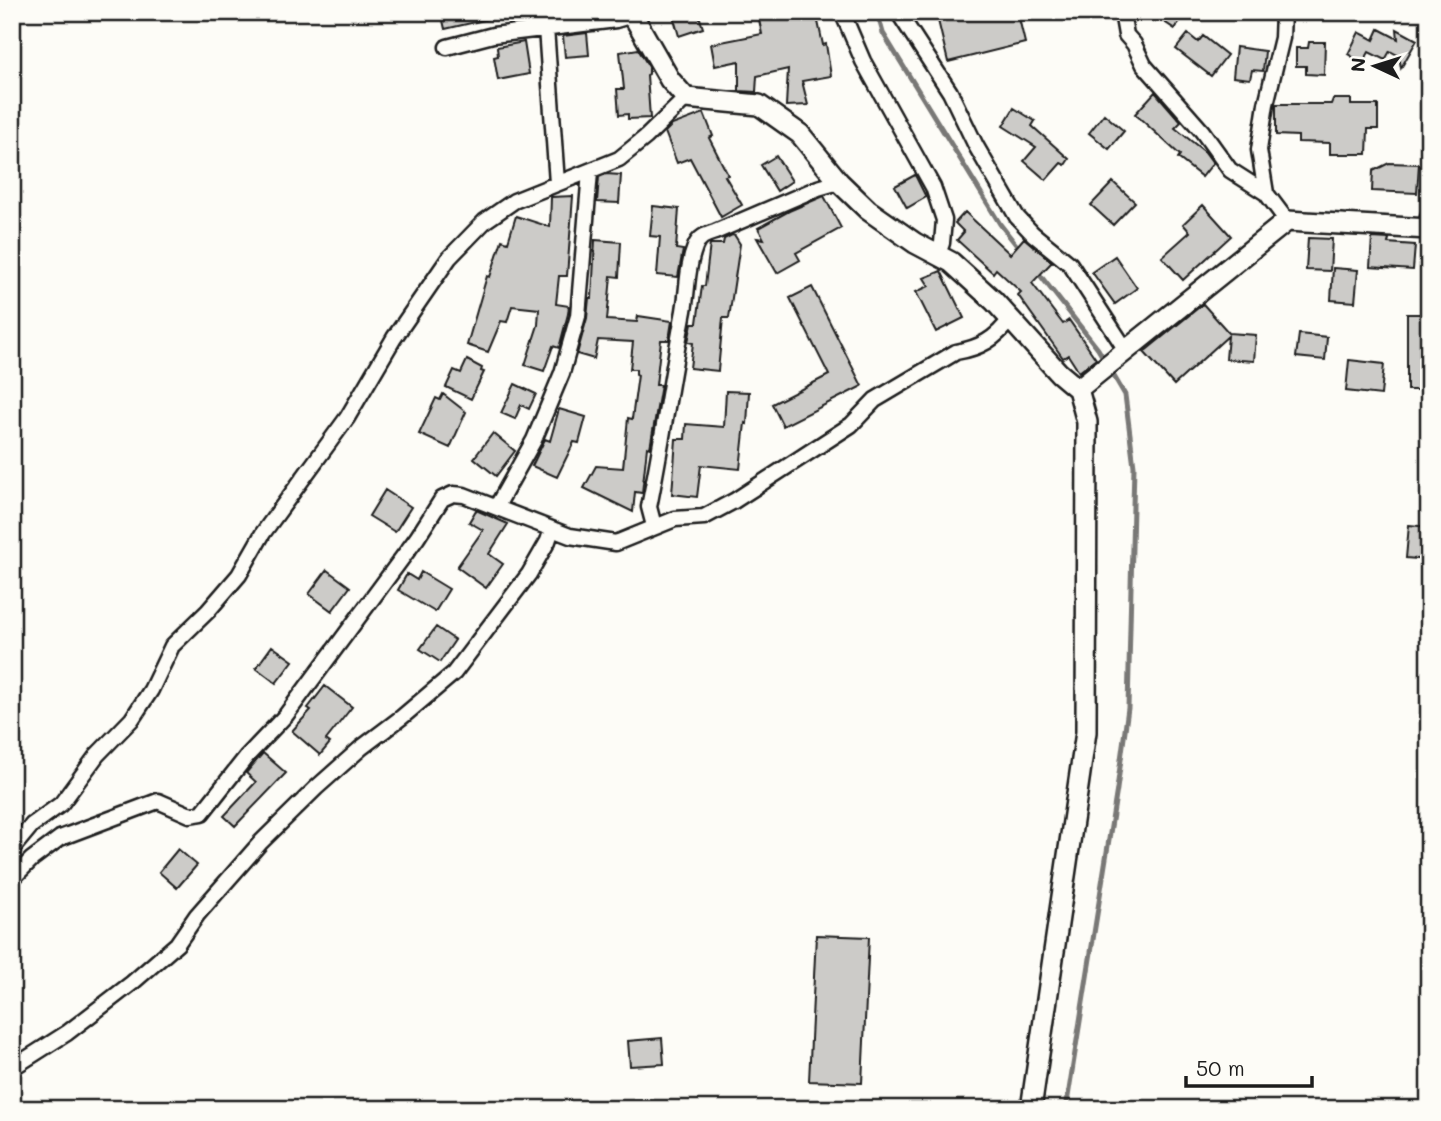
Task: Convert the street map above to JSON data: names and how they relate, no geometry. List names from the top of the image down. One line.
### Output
{"scale_bar":"50 m","north":"left"}
